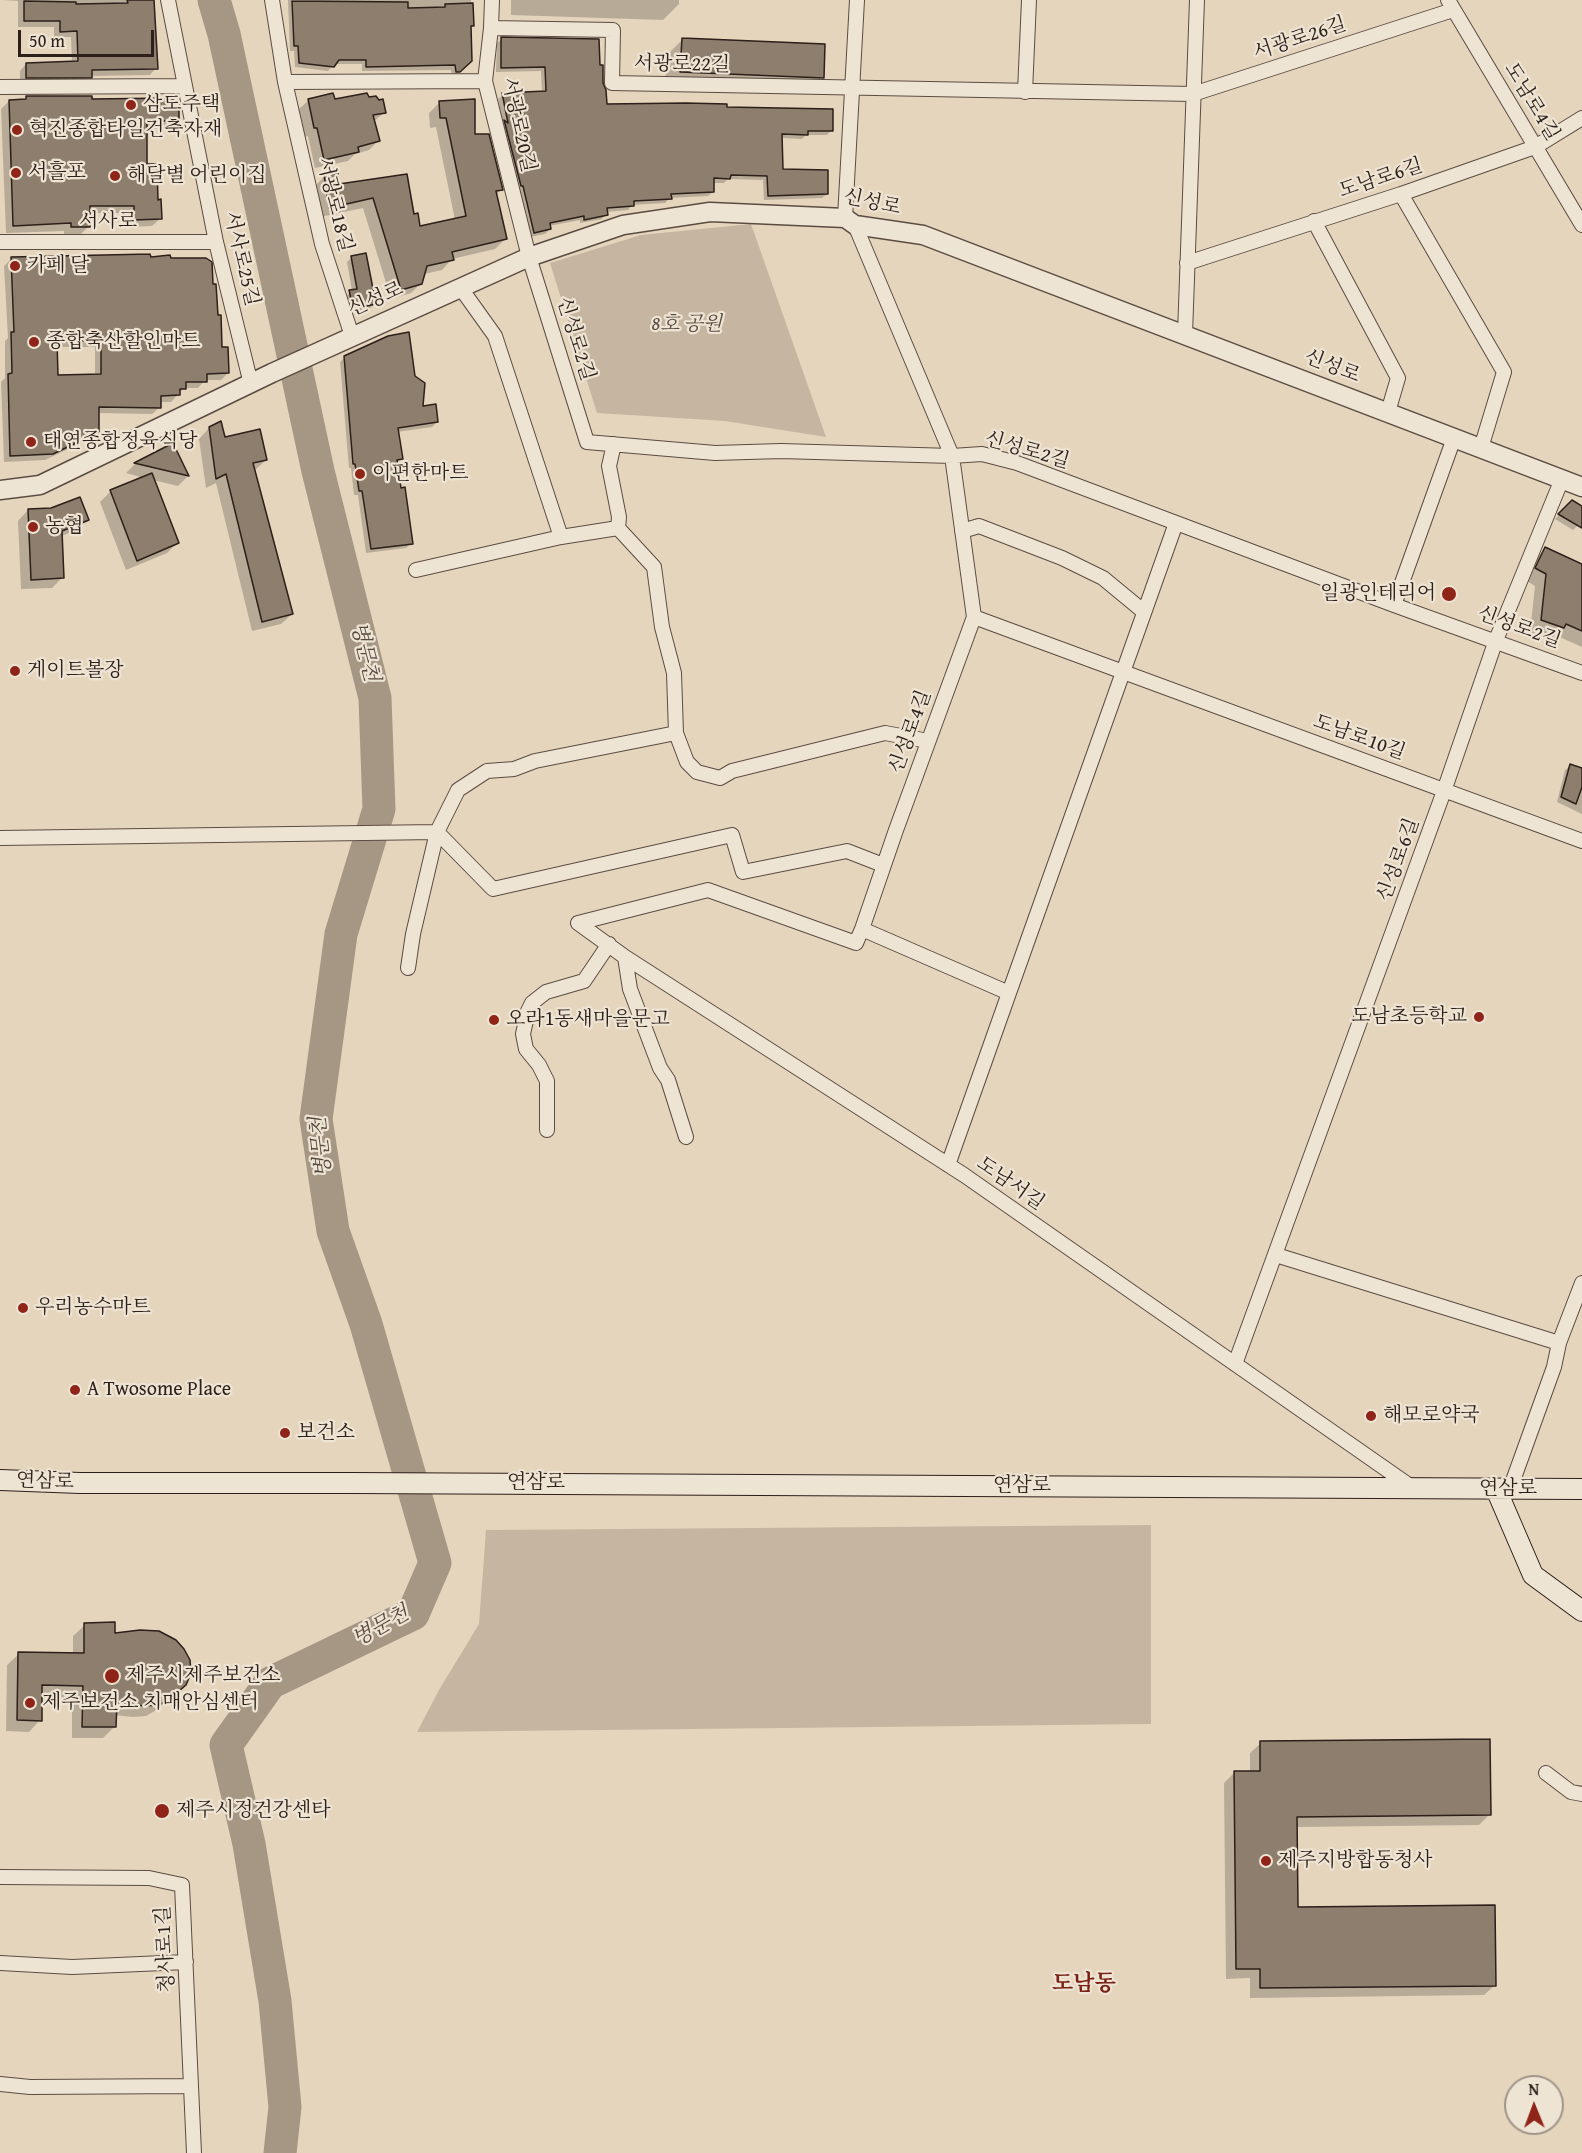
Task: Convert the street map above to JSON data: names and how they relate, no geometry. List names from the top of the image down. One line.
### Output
{"streets":{"main road":["연삼로"],"street":["서광로26길","서광로22길","도남로4길","서광로20길","도남로6길","신성로","서광로18길","서사로","서사로25길","신성로2길","신성로4길","도남로10길","신성로6길","도남서길","청사로1길"]},"crossings":[["서광로26길","서광로22길"],["서광로26길","도남로4길"],["서광로22길","서광로20길"],["도남로4길","도남로6길"],["서광로20길","신성로"],["서광로20길","신성로2길"],["도남로6길","신성로"],["신성로","서광로18길"],["신성로","서사로25길"],["신성로","신성로2길"],["신성로","신성로4길"],["신성로","신성로6길"],["서사로","서사로25길"],["신성로2길","신성로4길"],["신성로2길","신성로6길"],["신성로4길","도남로10길"],["신성로4길","도남서길"],["도남로10길","신성로6길"],["신성로6길","도남서길"],["도남서길","연삼로"]],"districts":["도남동"],"water":["병문천"],"parks":["8호 공원"],"places":["삼도주택","혁진종합타일건축자재","서흘포","해달별 어린이집","카페 달","종합축산할인마트","태연종합정육식당","이편한마트","농협","일광인테리어","게이트볼장","도남초등학교","오라1동새마을문고","우리농수마트","A Twosome Place","해모로약국","보건소","제주시제주보건소","제주보건소 치매안심센터","제주시정건강센타","제주지방합동청사"],"scale_bar":"50 m","north":"top"}
